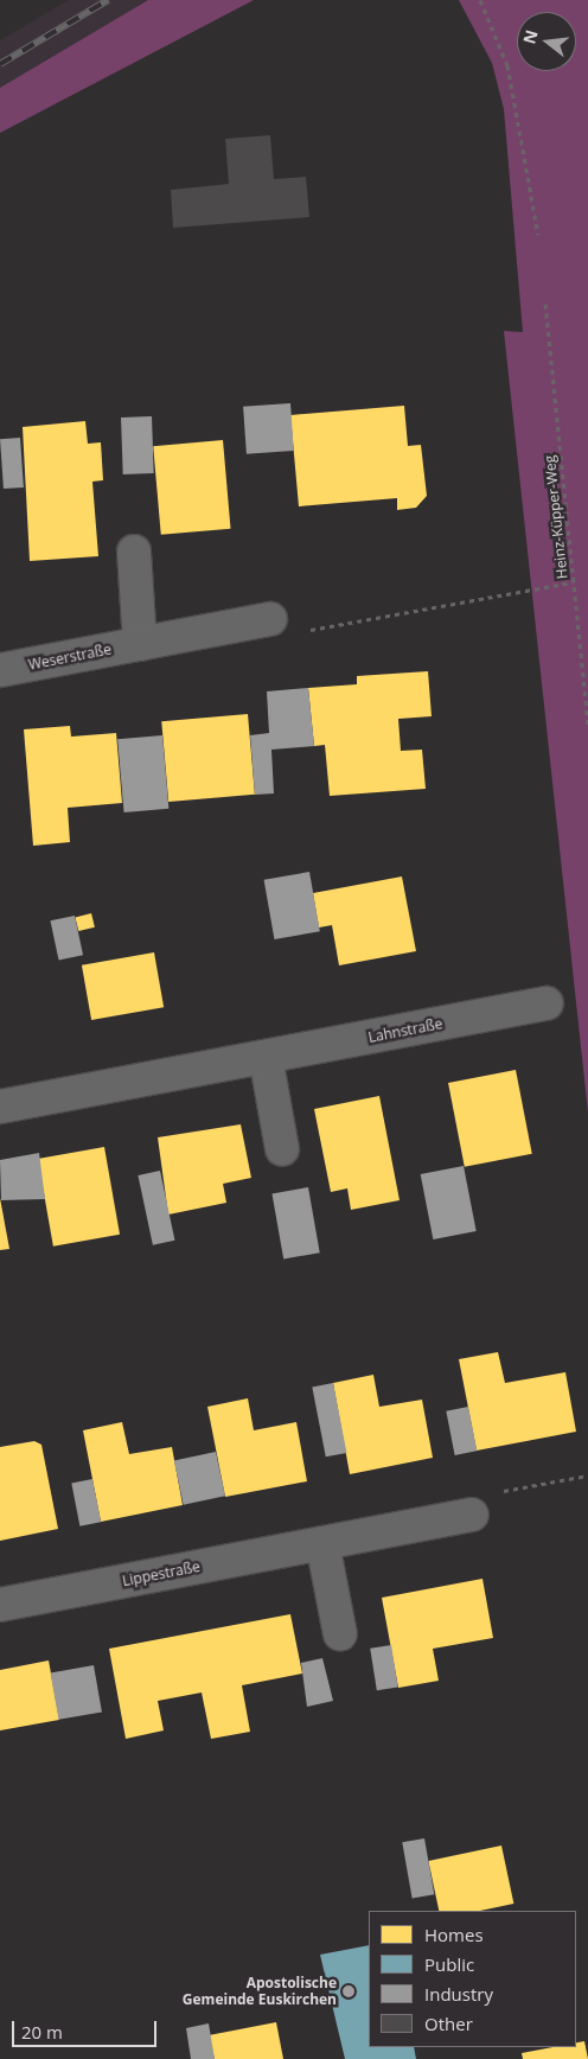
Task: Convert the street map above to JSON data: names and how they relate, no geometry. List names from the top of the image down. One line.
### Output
{"streets":{"street":["Weserstraße","Lahnstraße","Lippestraße"],"path":["Heinz-Küpper-Weg"]},"places":["Apostolische Gemeinde Euskirchen"],"legend":["Homes","Public","Industry","Other"],"scale_bar":"20 m","north":"left"}
